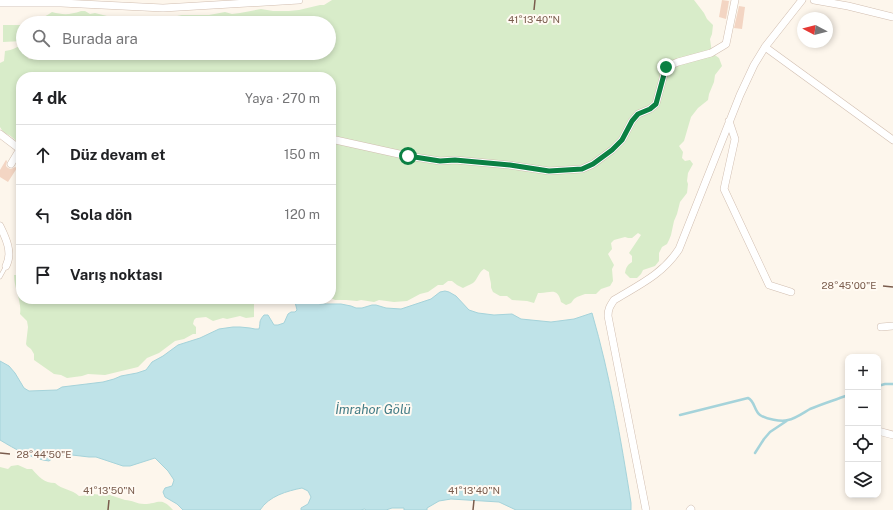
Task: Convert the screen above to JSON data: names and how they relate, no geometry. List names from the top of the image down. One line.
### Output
{"water":["İmrahor Gölü"],"north":"left","page":{"search":"Burada ara","heading":["4 dk","Yaya · 270 m"],"list":[["Düz devam et","150 m"],["Sola dön","120 m"],"Varış noktası"],"map_buttons":["+","−"]},"coordinates":["41°13'40\"N","28°45'00\"E","28°44'50\"E","41°13'50\"N"]}
